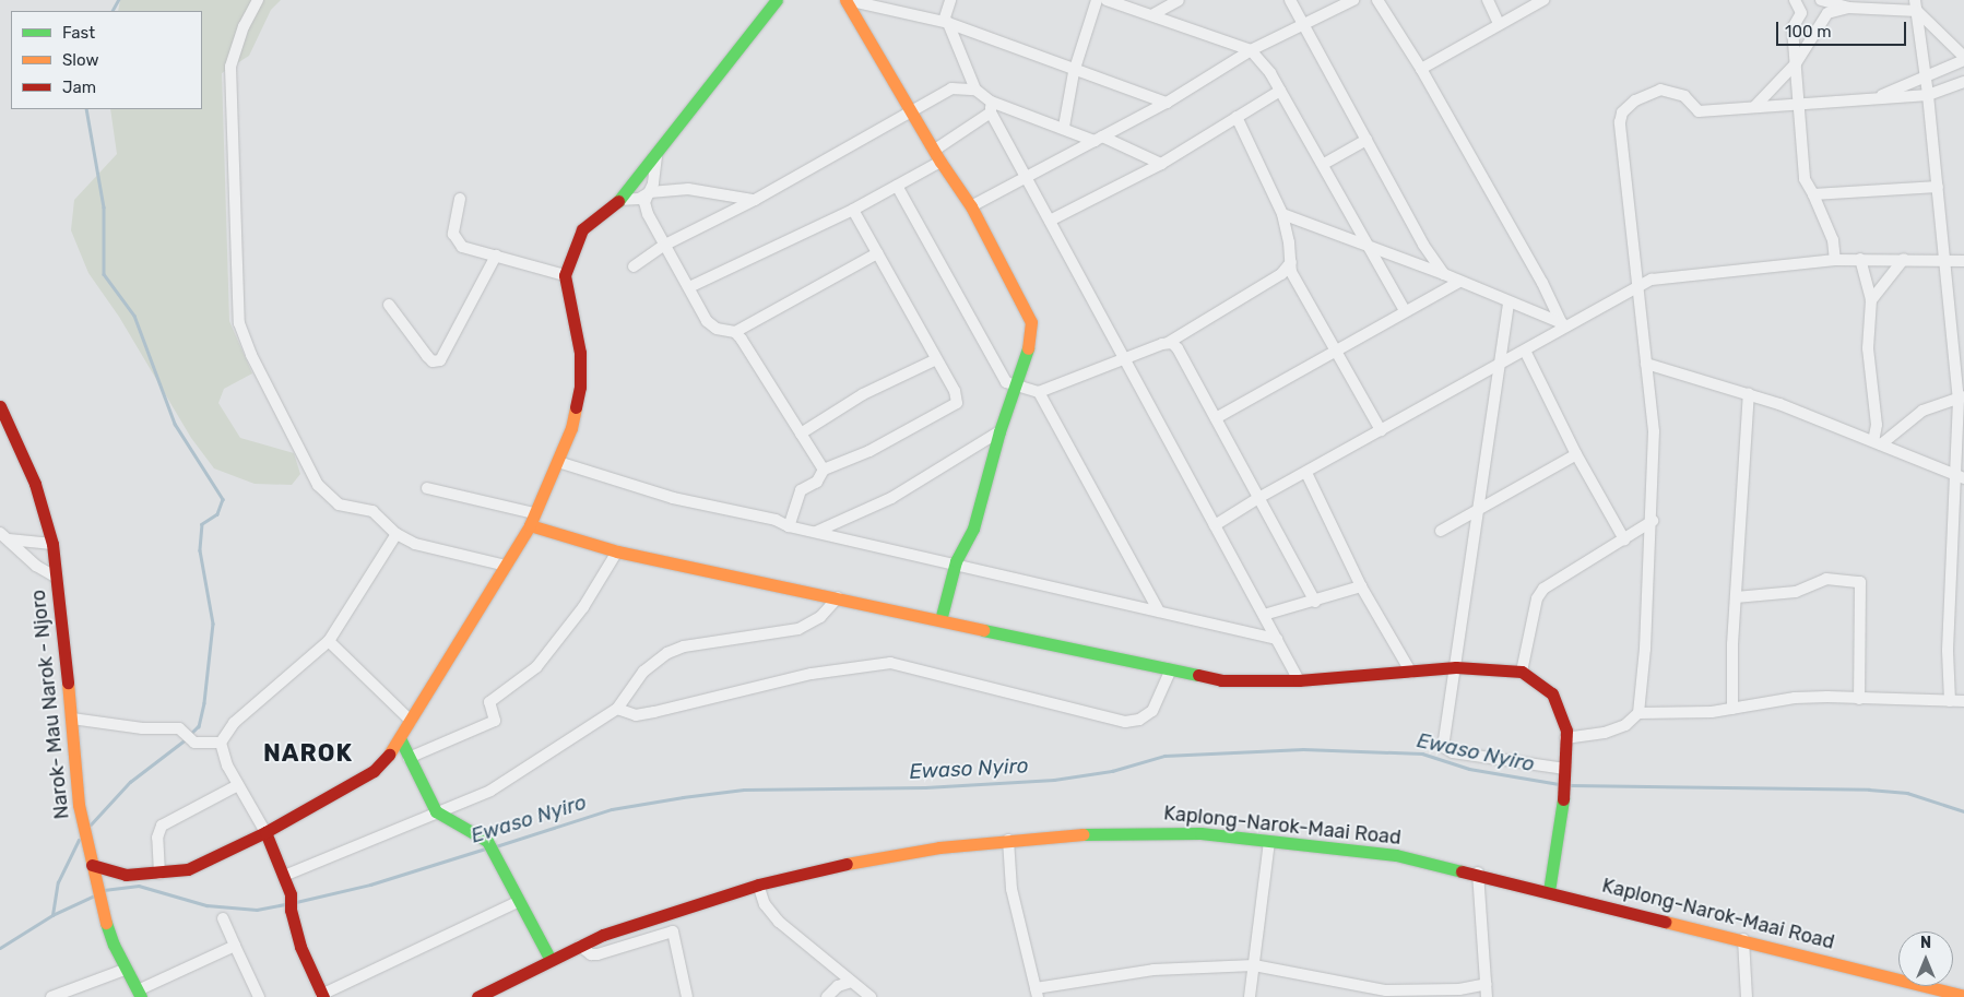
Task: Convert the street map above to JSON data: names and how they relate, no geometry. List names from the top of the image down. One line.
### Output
{"streets":{"main road":["Narok- Mau Narok - Njoro","Kaplong-Narok-Maai Road"]},"districts":["NAROK"],"water":["Ewaso Nyiro"],"legend":["Fast","Slow","Jam"],"scale_bar":"100 m","north":"top"}
